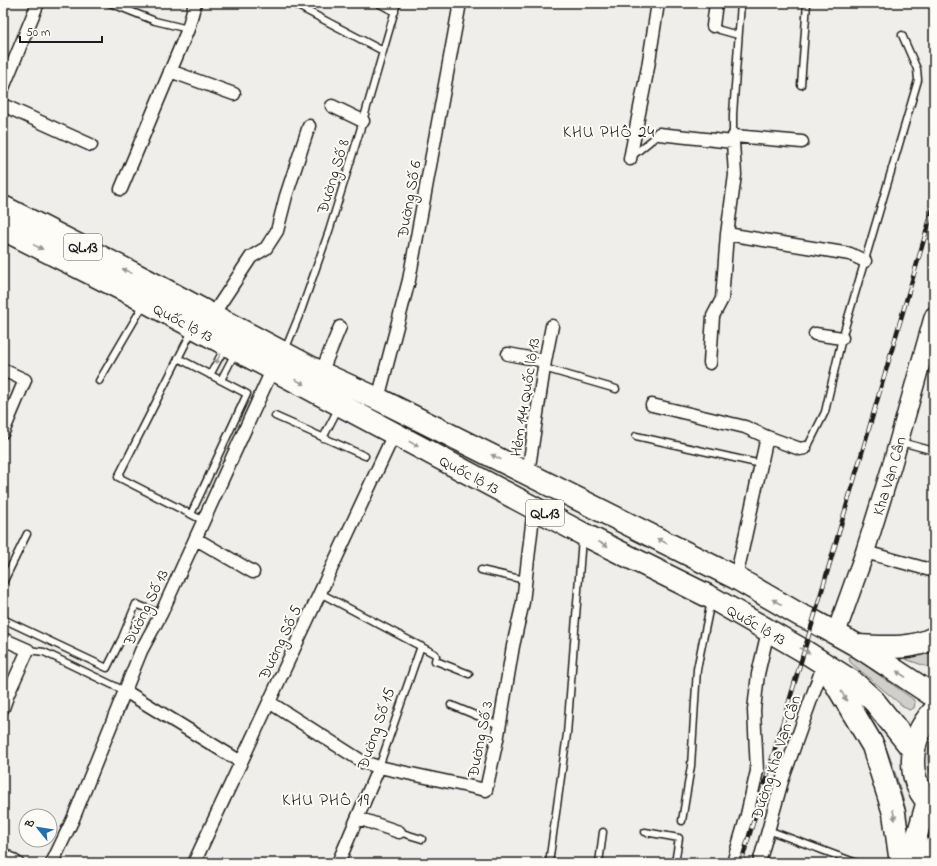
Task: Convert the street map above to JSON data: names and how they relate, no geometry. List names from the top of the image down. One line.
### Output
{"streets":{"highway":["QL.13","Quốc lộ 13"],"street":["Đường Số 6","Hẻm 144 Quốc lộ 13","Kha Vạn Cân","Đường Số 13","Đường Số 5","Đường Số 15","Đường Số 3","Đường Kha Vạn Cân"],"lane":["Đường Số 8"]},"crossings":[["Đường Số 8","Quốc lộ 13"],["Đường Số 8","Đường Số 13"],["Đường Số 6","Quốc lộ 13"],["Quốc lộ 13","Hẻm 144 Quốc lộ 13"],["Quốc lộ 13","Kha Vạn Cân"],["Quốc lộ 13","Đường Số 13"],["Quốc lộ 13","Đường Số 5"],["Quốc lộ 13","Đường Số 3"],["Quốc lộ 13","Đường Kha Vạn Cân"],["Đường Số 5","Đường Số 3"],["Đường Số 15","Đường Số 3"]],"districts":["KHU PHỐ 24","KHU PHỐ 19"],"scale_bar":"50 m","north":"top left"}
